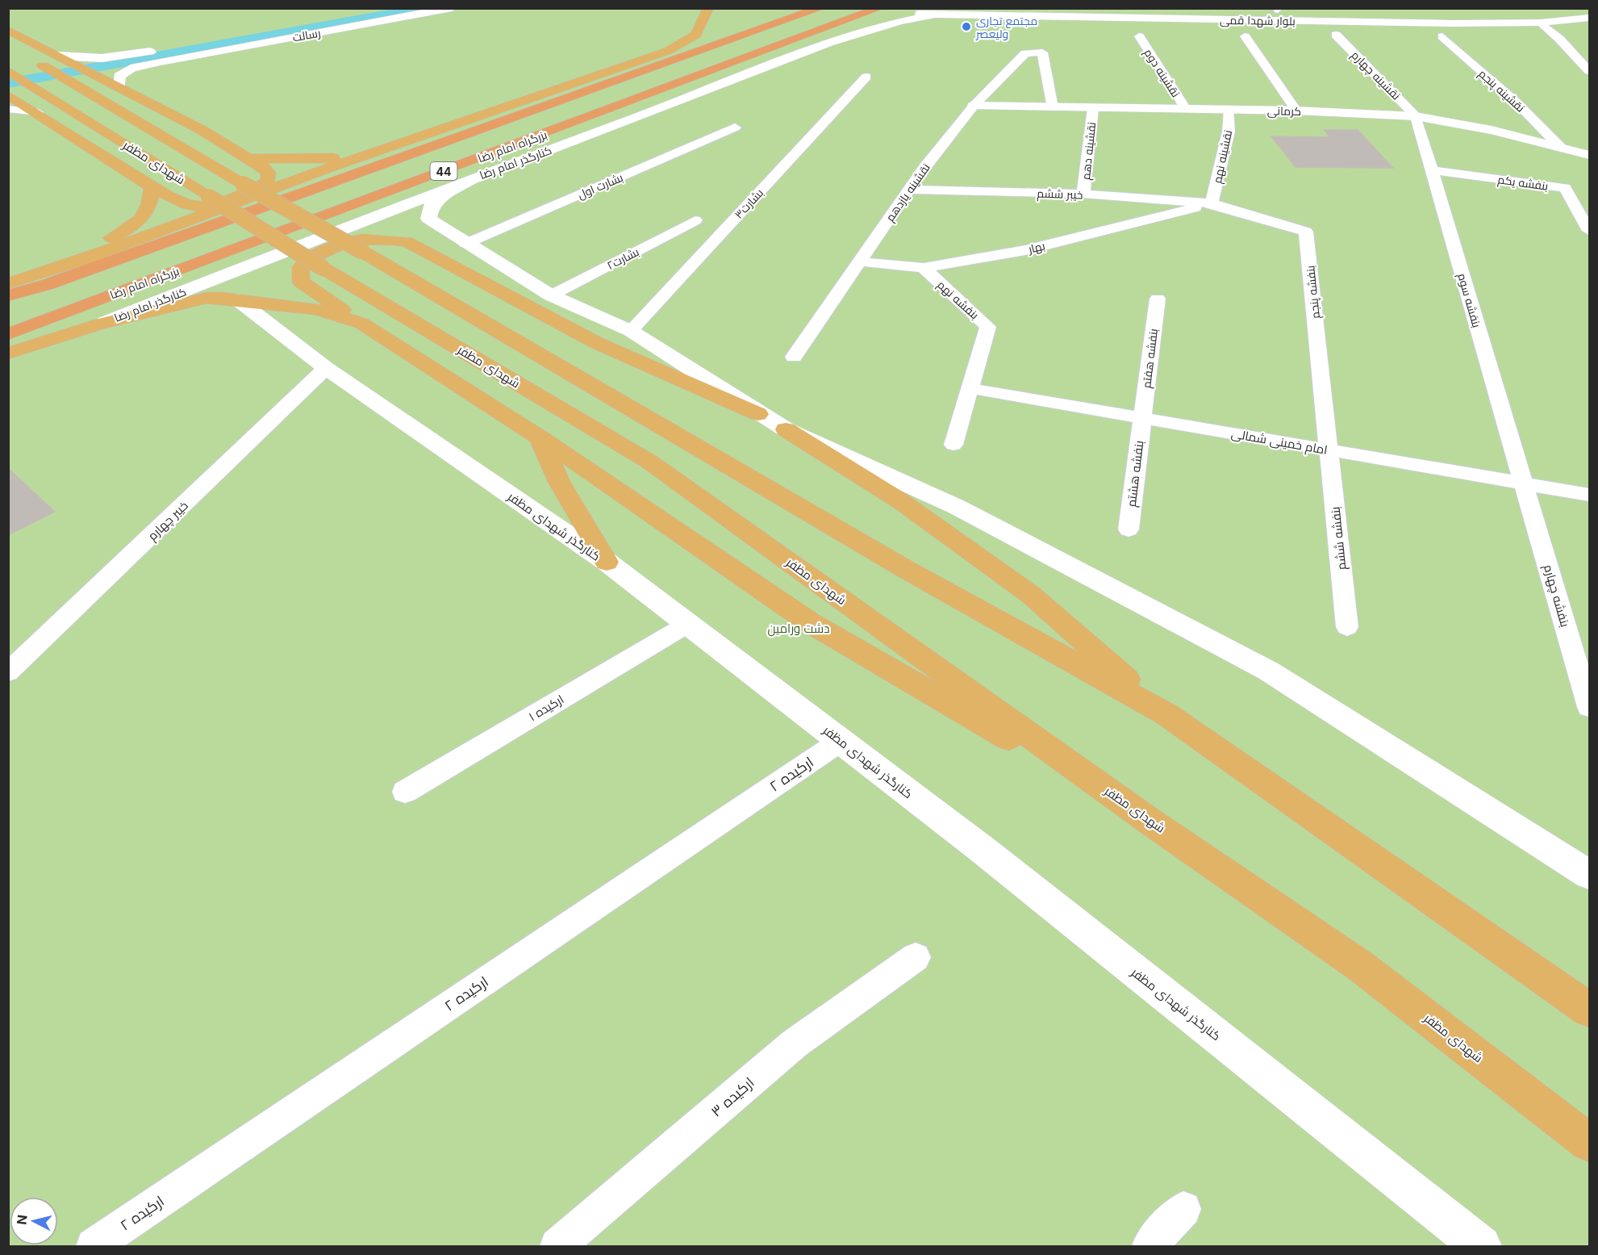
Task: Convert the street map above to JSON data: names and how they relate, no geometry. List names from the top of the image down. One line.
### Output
{"streets":{"highway":["بزرگراه امام رضا","44"],"main road":["بلوار شهدا قمی","رسالت","کرمانی","شهدای مظفر","کنارگذر امام رضا","کنارگذر شهدای مظفر"],"street":["نقشینه دوم","نقشینه چهارم","نقشینه پنجم","نقشینه دهم","نقشینه نهم","بنفشه یکم","بشارت اول","نقشینه یازدهم","خیبر ششم","بشارت۳","بهار","بشارت۲","بنفشه پنجم","بنفشه نهم","بنفشه سوم","بنفشه هفتم","امام خمینی شمالی","بنفشه هشتم","خیبر چهارم","بنفشه ششم","بنفشه چهارم","ارکیده ۱","ارکیده ۲","ارکیده ۳"]},"crossings":[["بلوار شهدا قمی","بزرگراه امام رضا"],["بلوار شهدا قمی","کنارگذر امام رضا"],["نقشینه دوم","کرمانی"],["نقشینه چهارم","کرمانی"],["نقشینه چهارم","بنفشه سوم"],["نقشینه پنجم","کرمانی"],["کرمانی","نقشینه دهم"],["کرمانی","نقشینه نهم"],["کرمانی","نقشینه یازدهم"],["کرمانی","بنفشه سوم"],["نقشینه دهم","خیبر ششم"],["نقشینه نهم","خیبر ششم"],["نقشینه نهم","بهار"],["نقشینه نهم","بنفشه پنجم"],["بنفشه یکم","بنفشه سوم"],["نقشینه یازدهم","خیبر ششم"],["نقشینه یازدهم","بهار"],["خیبر ششم","بهار"],["خیبر ششم","بنفشه پنجم"],["بهار","بنفشه پنجم"],["بهار","بنفشه نهم"],["بنفشه پنجم","امام خمینی شمالی"],["بنفشه پنجم","بنفشه ششم"],["بنفشه نهم","امام خمینی شمالی"],["بنفشه سوم","امام خمینی شمالی"],["بنفشه سوم","بنفشه چهارم"],["بنفشه هفتم","امام خمینی شمالی"],["بنفشه هفتم","بنفشه هشتم"],["امام خمینی شمالی","بنفشه هشتم"],["امام خمینی شمالی","بنفشه ششم"],["امام خمینی شمالی","بنفشه چهارم"],["خیبر چهارم","کنارگذر شهدای مظفر"],["کنارگذر شهدای مظفر","ارکیده ۱"],["کنارگذر شهدای مظفر","ارکیده ۲"]],"parks":["دشت ورامین"],"places":["مجتمع تجاری ولیعصر"],"north":"left"}
